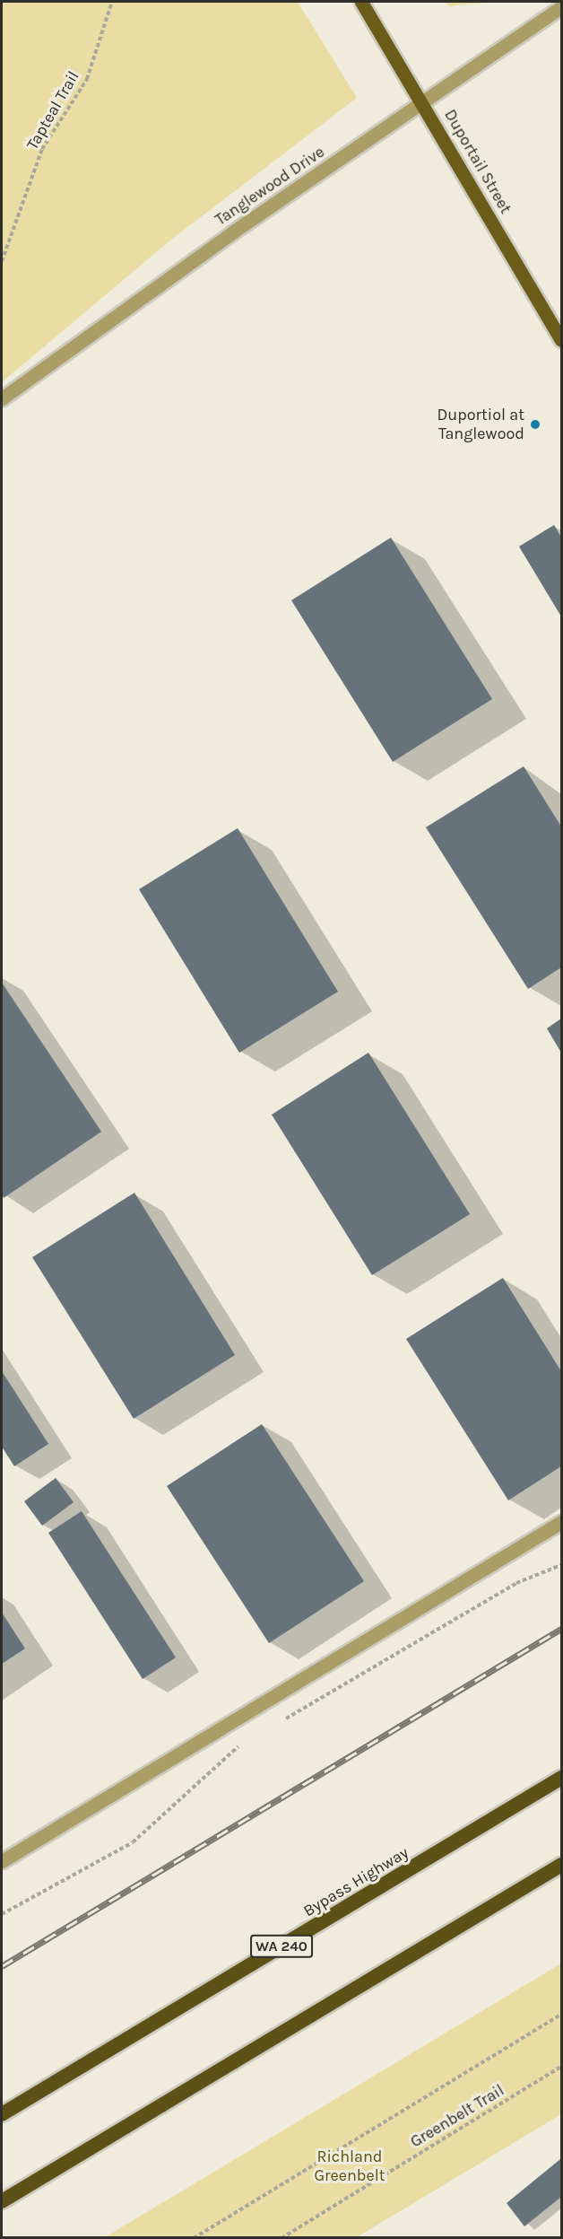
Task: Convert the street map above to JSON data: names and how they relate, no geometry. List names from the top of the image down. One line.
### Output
{"streets":{"highway":["Bypass Highway","WA 240"],"main road":["Duportail Street"],"street":["Tanglewood Drive"],"path":["Tapteal Trail","Greenbelt Trail"]},"crossings":[["Duportail Street","Tanglewood Drive"]],"parks":["Richland Greenbelt"],"places":["Duportiol at Tanglewood"]}
